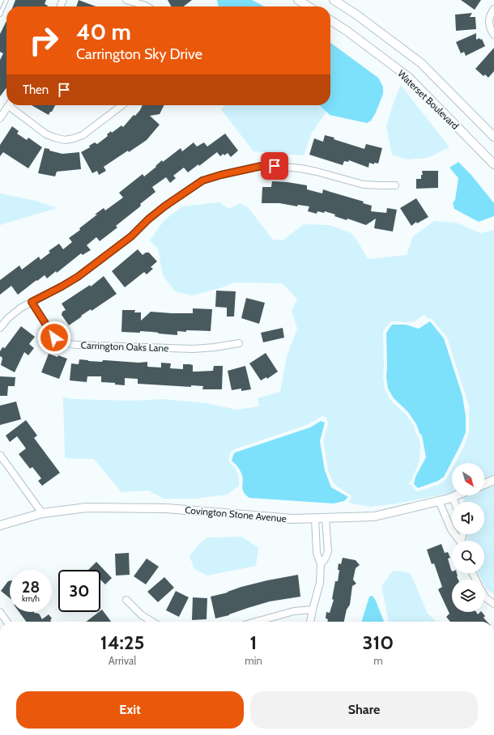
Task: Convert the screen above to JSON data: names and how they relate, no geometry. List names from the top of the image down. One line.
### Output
{"streets":{"street":["Waterset Boulevard","Carrington Oaks Lane","Covington Stone Avenue"]},"north":"bottom right","page":{"turn":["40 m","Carrington Sky Drive"],"then":"Then","speed":"28 km/h","limit":"30","eta":["14:25","Arrival","1","min","310","m"],"buttons":["Exit","Share"]}}
